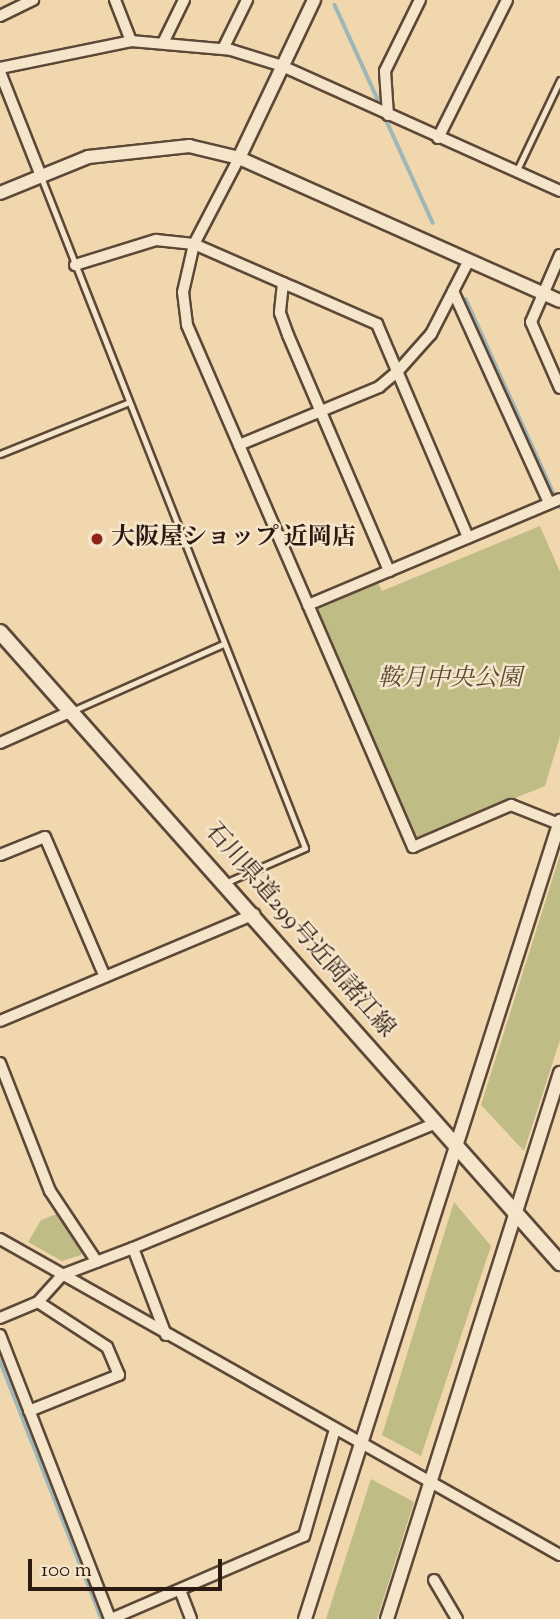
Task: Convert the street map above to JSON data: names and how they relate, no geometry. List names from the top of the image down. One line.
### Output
{"streets":{"main road":["石川県道299号近岡諸江線"]},"parks":["鞍月中央公園"],"places":["大阪屋ショップ 近岡店"],"scale_bar":"100 m"}
